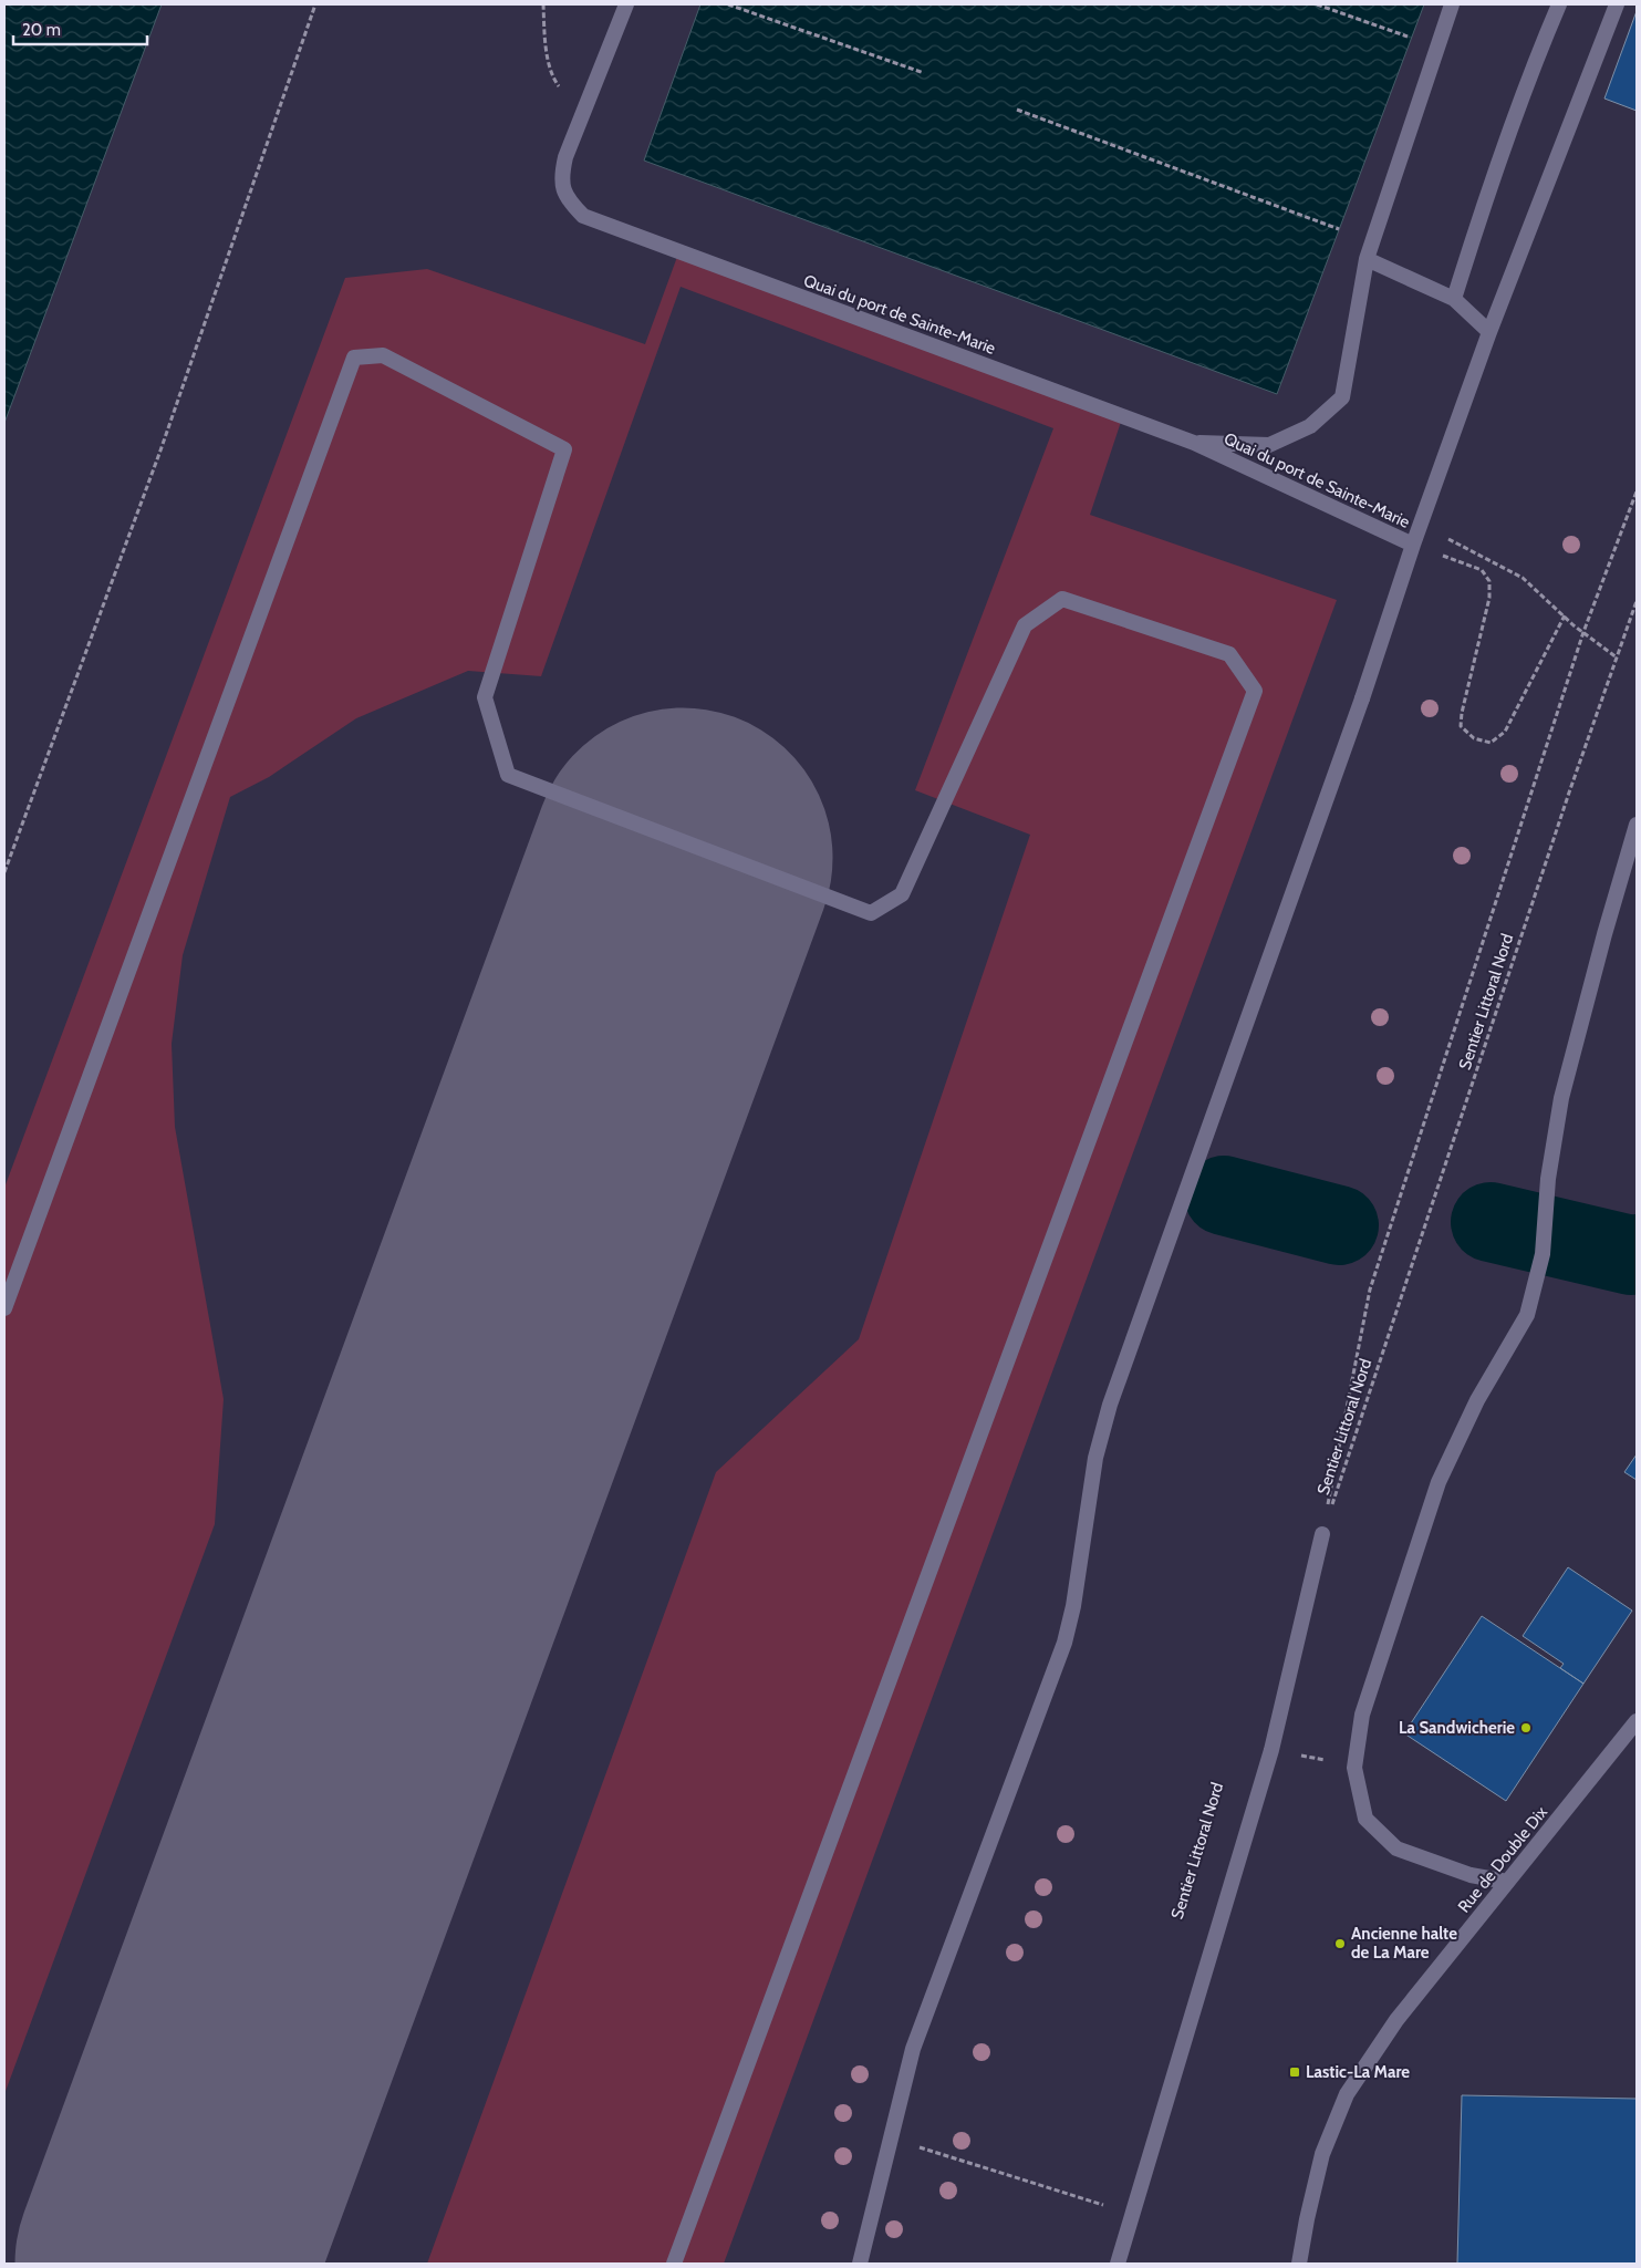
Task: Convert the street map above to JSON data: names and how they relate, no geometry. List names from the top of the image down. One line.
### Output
{"streets":{"street":["Quai du port de Sainte-Marie","Rue de Double Dix"],"path":["Sentier Littoral Nord"]},"places":{"other":["La Sandwicherie","Ancienne halte de La Mare"],"transit":["Lastic-La Mare"]},"scale_bar":"20 m"}
